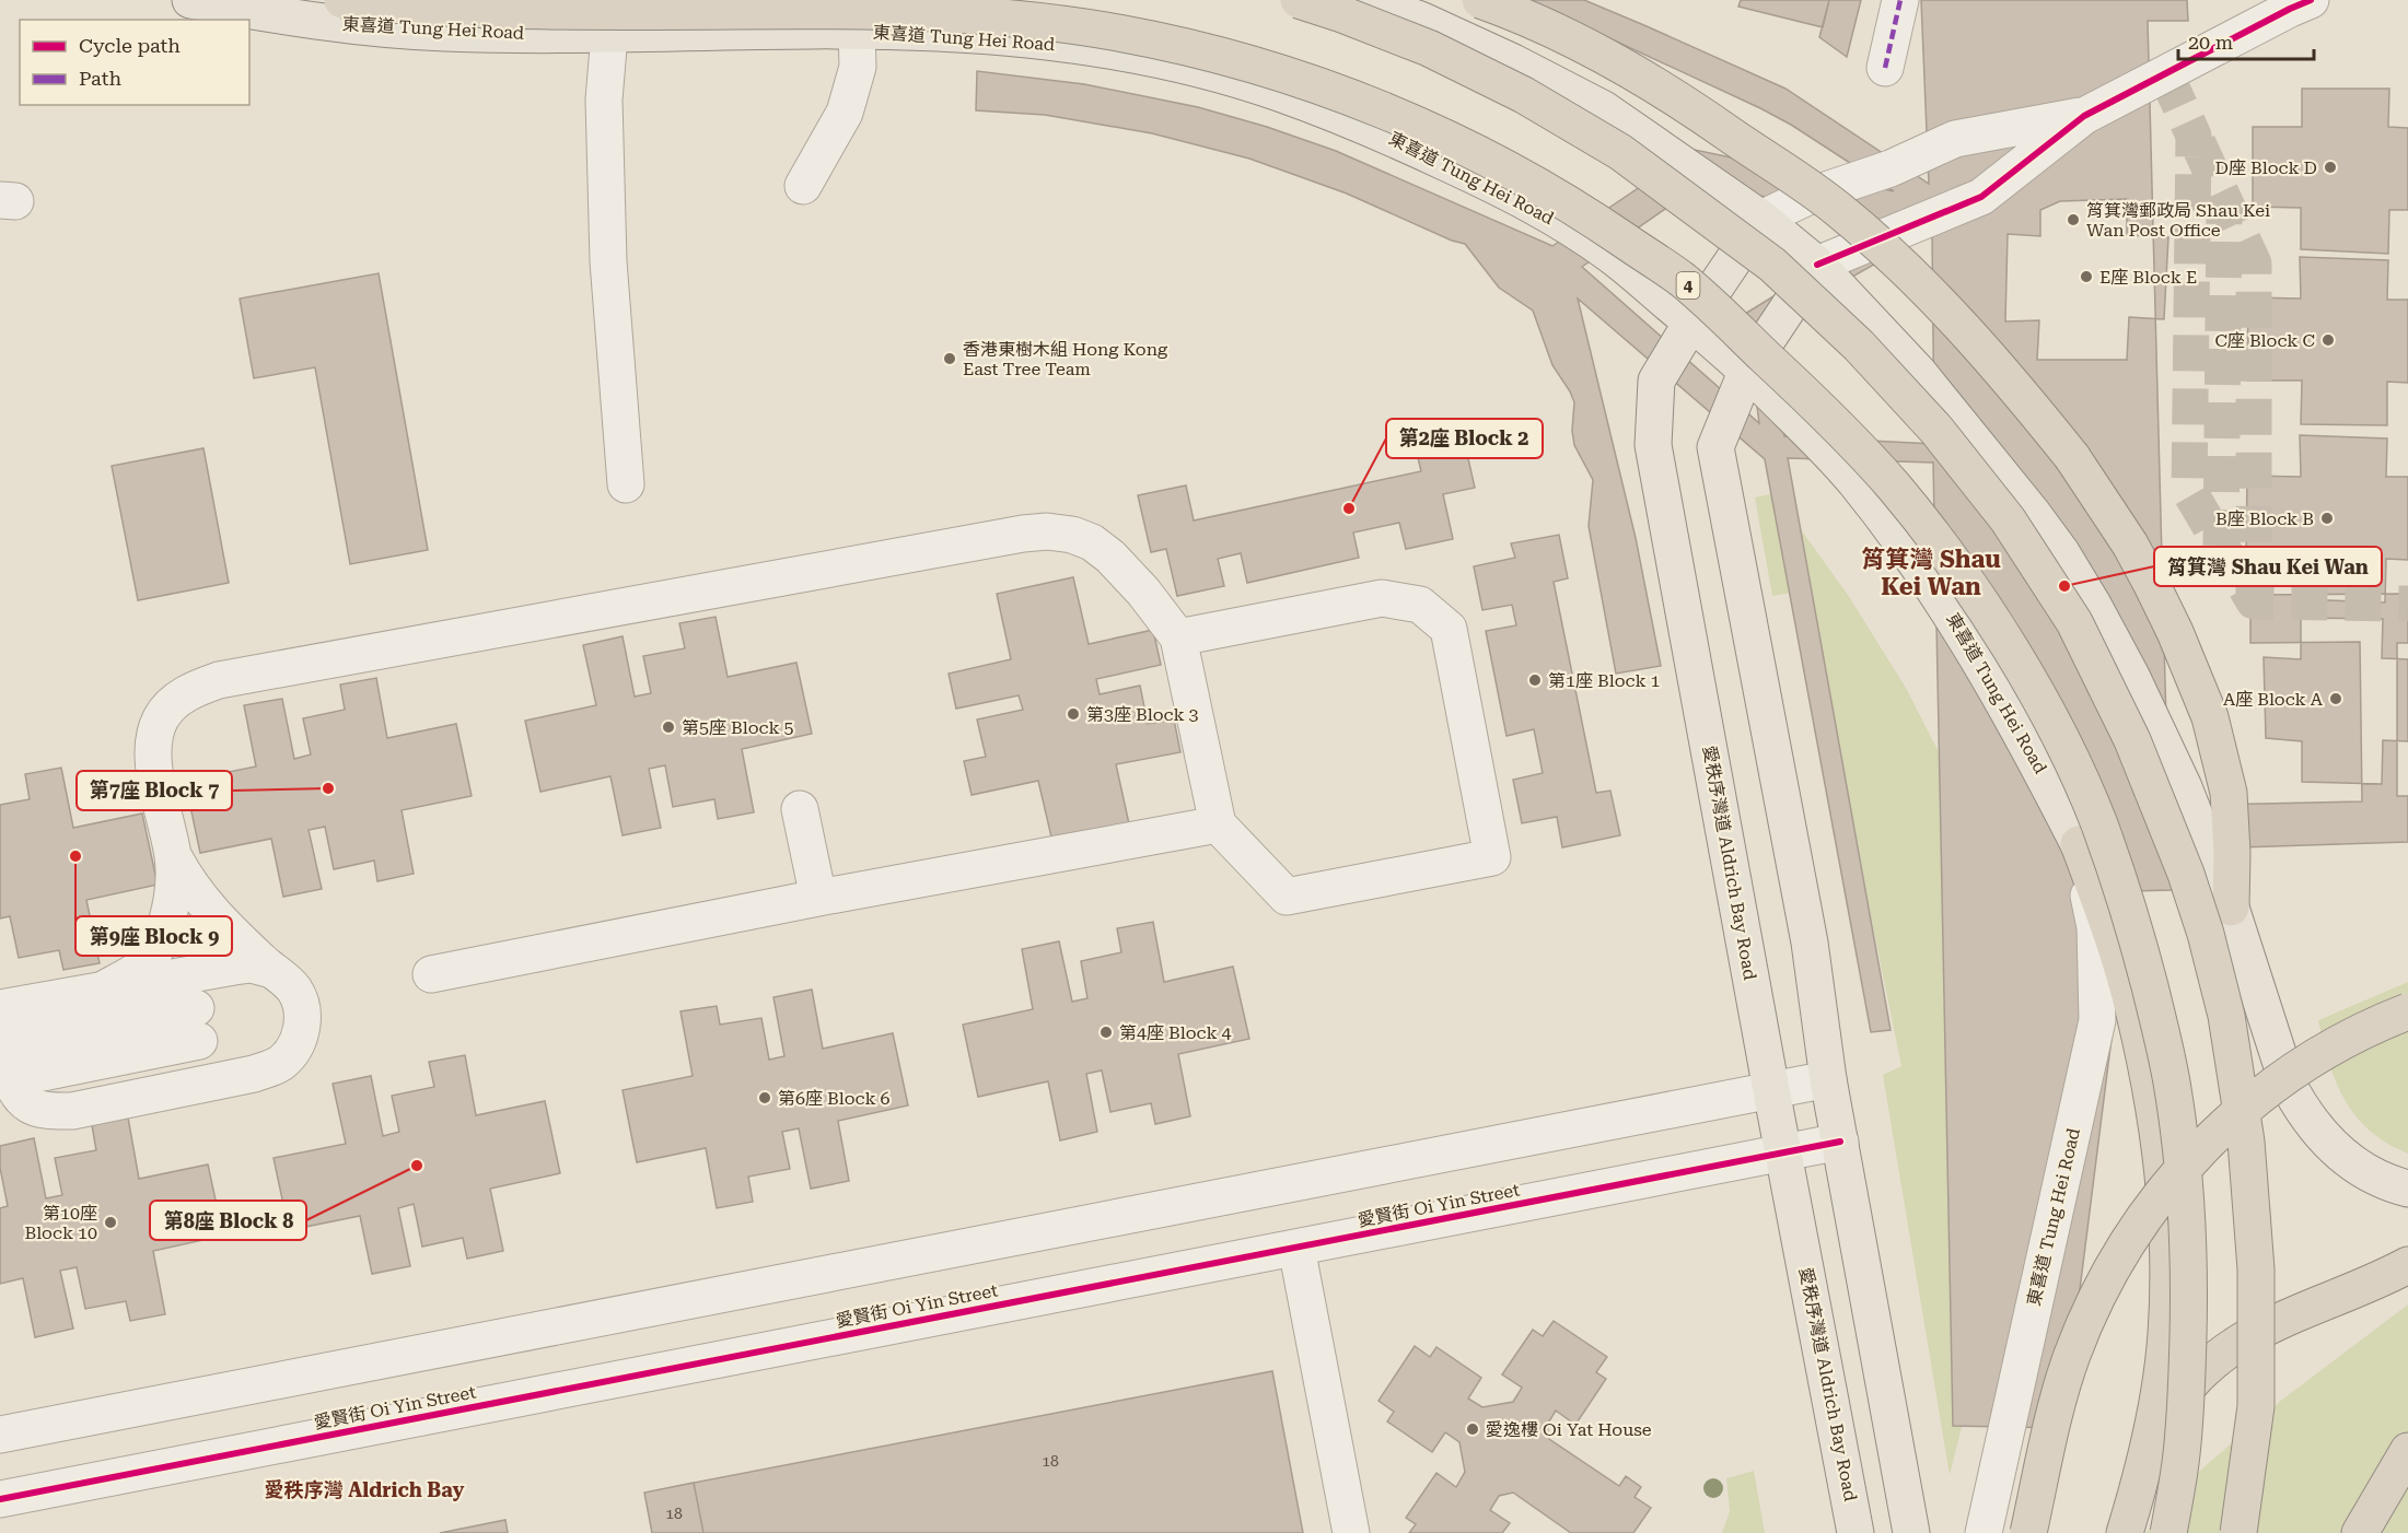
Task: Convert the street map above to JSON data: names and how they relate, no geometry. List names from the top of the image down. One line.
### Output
{"streets":{"highway":["4"],"main road":["東喜道 Tung Hei Road","愛秩序灣道 Aldrich Bay Road"],"street":["愛賢街 Oi Yin Street"]},"crossings":[["東喜道 Tung Hei Road","愛秩序灣道 Aldrich Bay Road"],["愛秩序灣道 Aldrich Bay Road","愛賢街 Oi Yin Street"]],"districts":["筲箕灣 Shau Kei Wan","愛秩序灣 Aldrich Bay"],"places":["D座 Block D","筲箕灣郵政局 Shau Kei Wan Post Office","E座 Block E","C座 Block C","香港東樹木組 Hong Kong East Tree Team","第2座 Block 2","B座 Block B","筲箕灣 Shau Kei Wan","第1座 Block 1","A座 Block A","第3座 Block 3","第5座 Block 5","第7座 Block 7","第9座 Block 9","第4座 Block 4","第6座 Block 6","第8座 Block 8","第10座 Block 10","愛逸樓 Oi Yat House"],"house_numbers":["18","18"],"legend":["Cycle path","Path"],"scale_bar":"20 m"}
